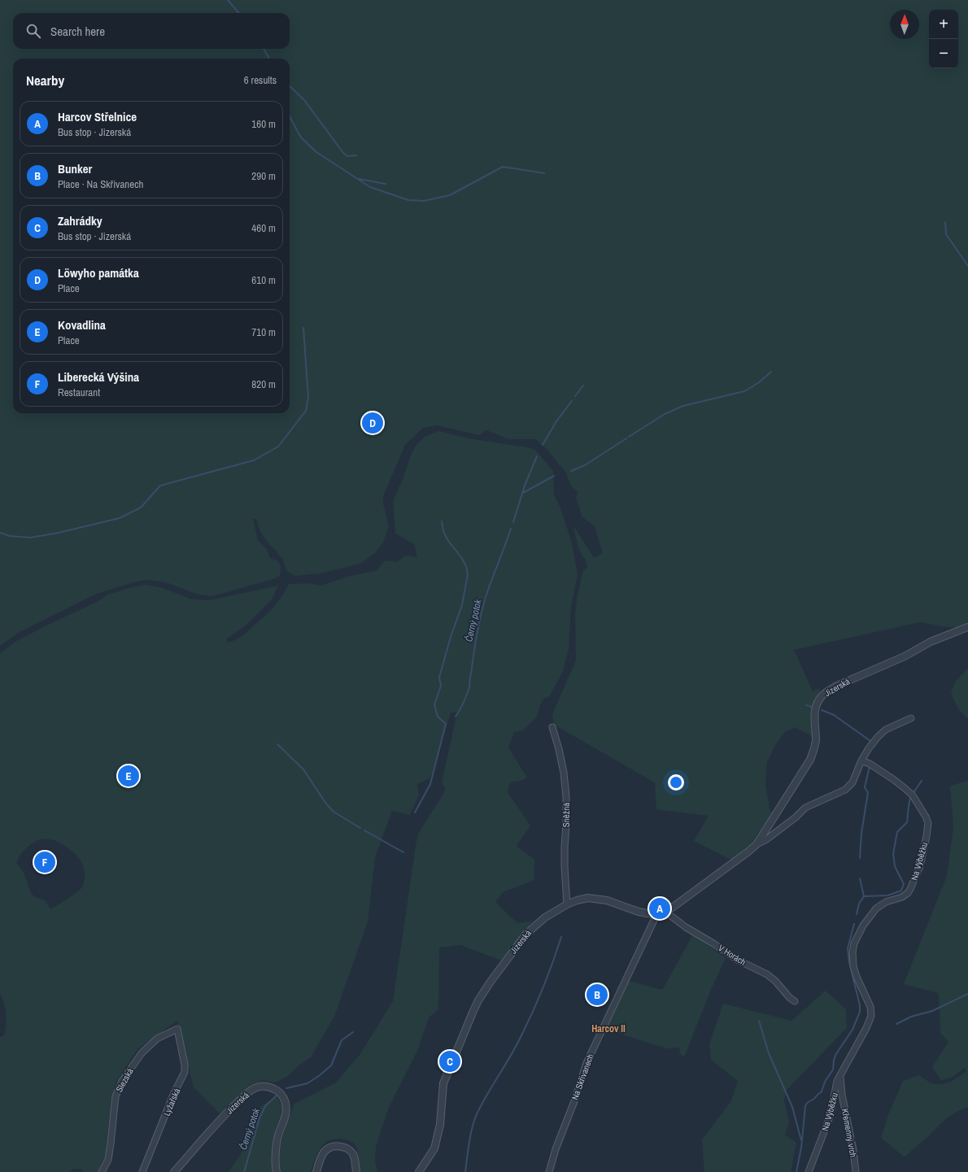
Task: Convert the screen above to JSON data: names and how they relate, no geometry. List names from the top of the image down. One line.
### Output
{"streets":{"street":["Jizerská","Sněžná","Na Výběžku","V Horách","Na Skřivanech","Slezská","Lyžařská","Křemenný vrch"]},"crossings":[["Jizerská","Sněžná"],["Jizerská","Na Výběžku"],["Jizerská","V Horách"],["Jizerská","Na Skřivanech"],["Na Výběžku","Křemenný vrch"],["Slezská","Lyžařská"]],"districts":["Harcov II"],"water":["Černý potok"],"north":"top","page":{"map_buttons":["+","−"],"search":"Search here","heading":["Nearby","6 results"],"list":[{"mark":"A","name":"Harcov Střelnice","note":"Bus stop · Jizerská","value":"160 m"},{"mark":"B","name":"Bunker","note":"Place · Na Skřivanech","value":"290 m"},{"mark":"C","name":"Zahrádky","note":"Bus stop · Jizerská","value":"460 m"},{"mark":"D","name":"Löwyho památka","note":"Place","value":"610 m"},{"mark":"E","name":"Kovadlina","note":"Place","value":"710 m"},{"mark":"F","name":"Liberecká Výšina","note":"Restaurant","value":"820 m"}],"pins":["D","E","F","A","B","C"]}}
